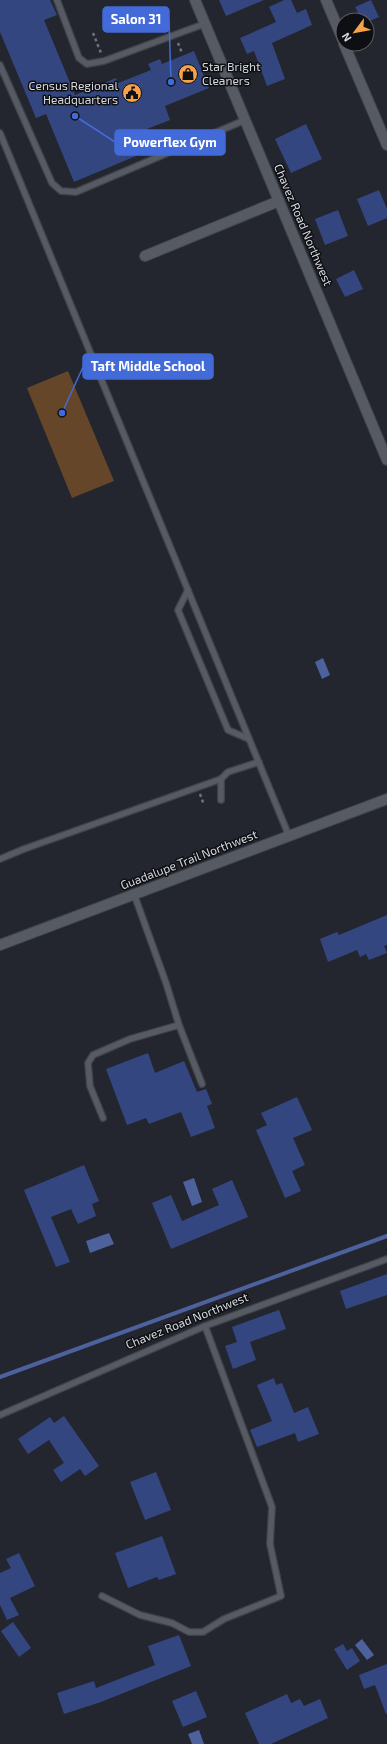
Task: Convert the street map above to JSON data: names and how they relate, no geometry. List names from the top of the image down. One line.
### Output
{"streets":{"street":["Chavez Road Northwest","Guadalupe Trail Northwest"]},"places":{"shop":["Star Bright Cleaners"],"other":["Salon 31","Powerflex Gym","Taft Middle School"],"public building":["Census Regional Headquarters"]},"north":"bottom left"}
